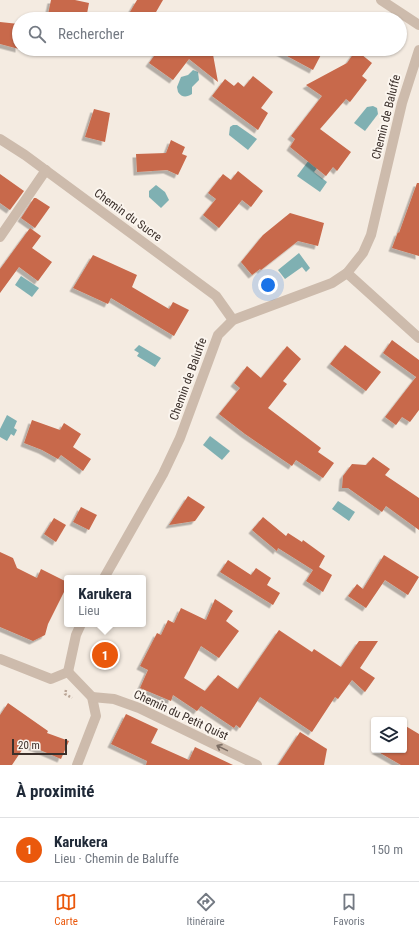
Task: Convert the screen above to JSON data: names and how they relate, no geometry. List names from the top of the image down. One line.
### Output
{"streets":{"street":["Chemin de Baluffe","Chemin du Sucre","Chemin du Petit Quist"]},"crossings":[["Chemin de Baluffe","Chemin du Sucre"]],"one_way":["Chemin du Petit Quist"],"scale_bar":"20 m","page":{"search":"Rechercher","popup":["Karukera","Lieu"],"pins":"1","scale":"20 m","heading":"À proximité","list":[{"mark":"1","name":"Karukera","note":"Lieu · Chemin de Baluffe","value":"150 m"}],"nav":["Carte","Itinéraire","Favoris"]}}
